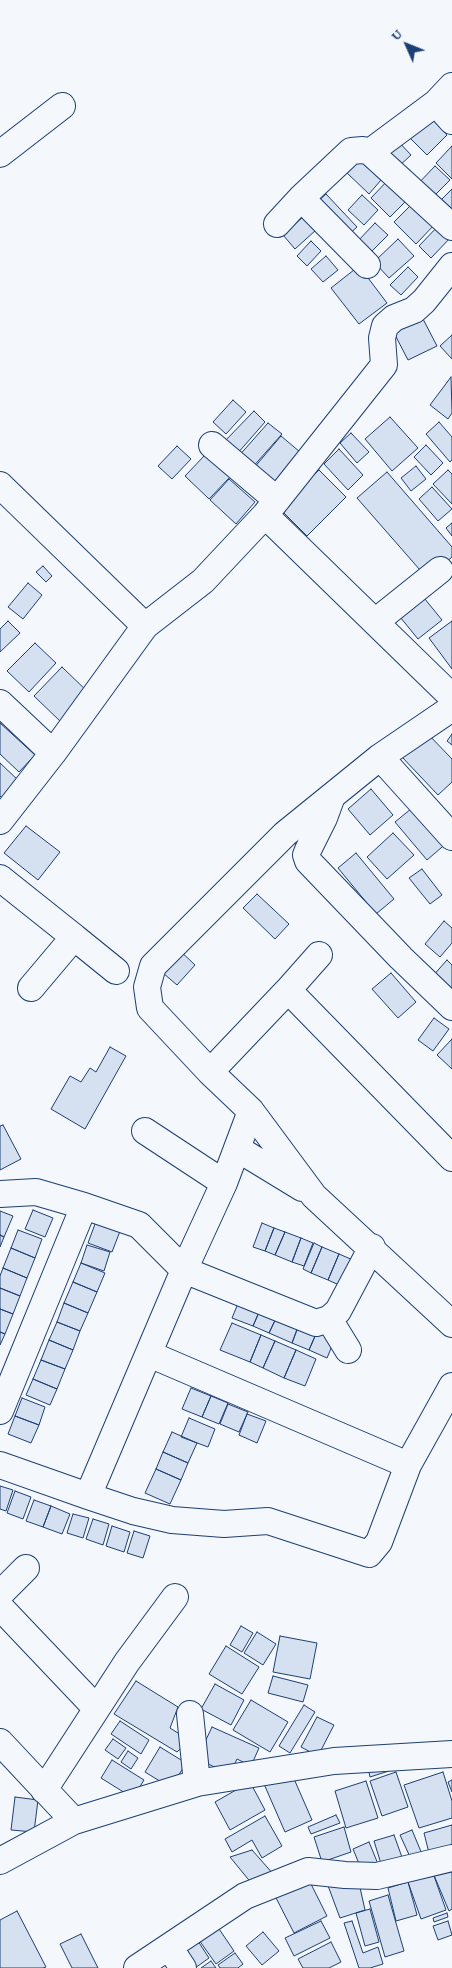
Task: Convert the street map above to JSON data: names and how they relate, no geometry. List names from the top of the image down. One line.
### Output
{"north":"top left"}
